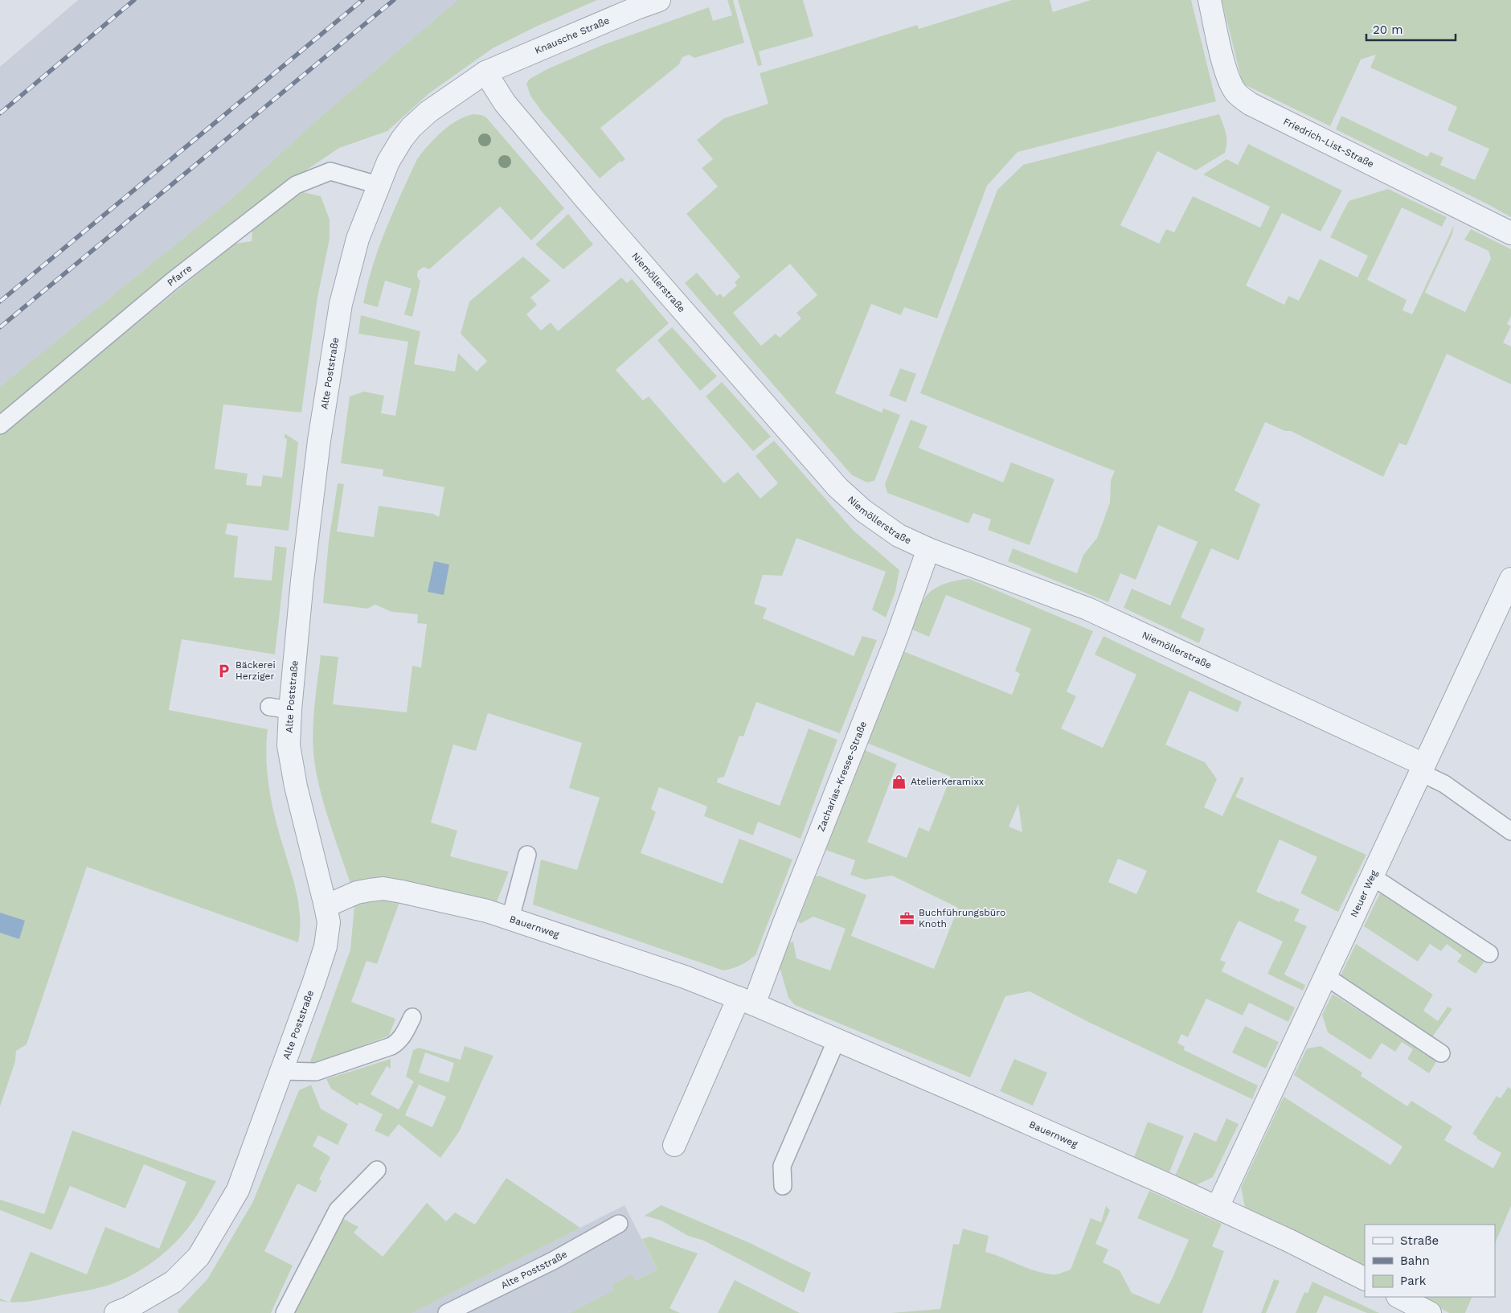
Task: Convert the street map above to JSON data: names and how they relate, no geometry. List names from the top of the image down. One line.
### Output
{"streets":{"street":["Knausche Straße","Friedrich-List-Straße","Niemöllerstraße","Alte Poststraße","Zacharias-Kresse-Straße","Neuer Weg","Bauernweg"],"lane":["Pfarre"]},"crossings":[["Knausche Straße","Niemöllerstraße"],["Knausche Straße","Alte Poststraße"],["Pfarre","Alte Poststraße"],["Niemöllerstraße","Alte Poststraße"],["Niemöllerstraße","Zacharias-Kresse-Straße"],["Niemöllerstraße","Neuer Weg"],["Alte Poststraße","Bauernweg"],["Zacharias-Kresse-Straße","Bauernweg"],["Neuer Weg","Bauernweg"]],"places":{"parking":["Bäckerei Herziger"],"shop":["AtelierKeramixx"],"office":["Buchführungsbüro Knoth"]},"legend":["Straße","Bahn","Park"],"scale_bar":"20 m"}
